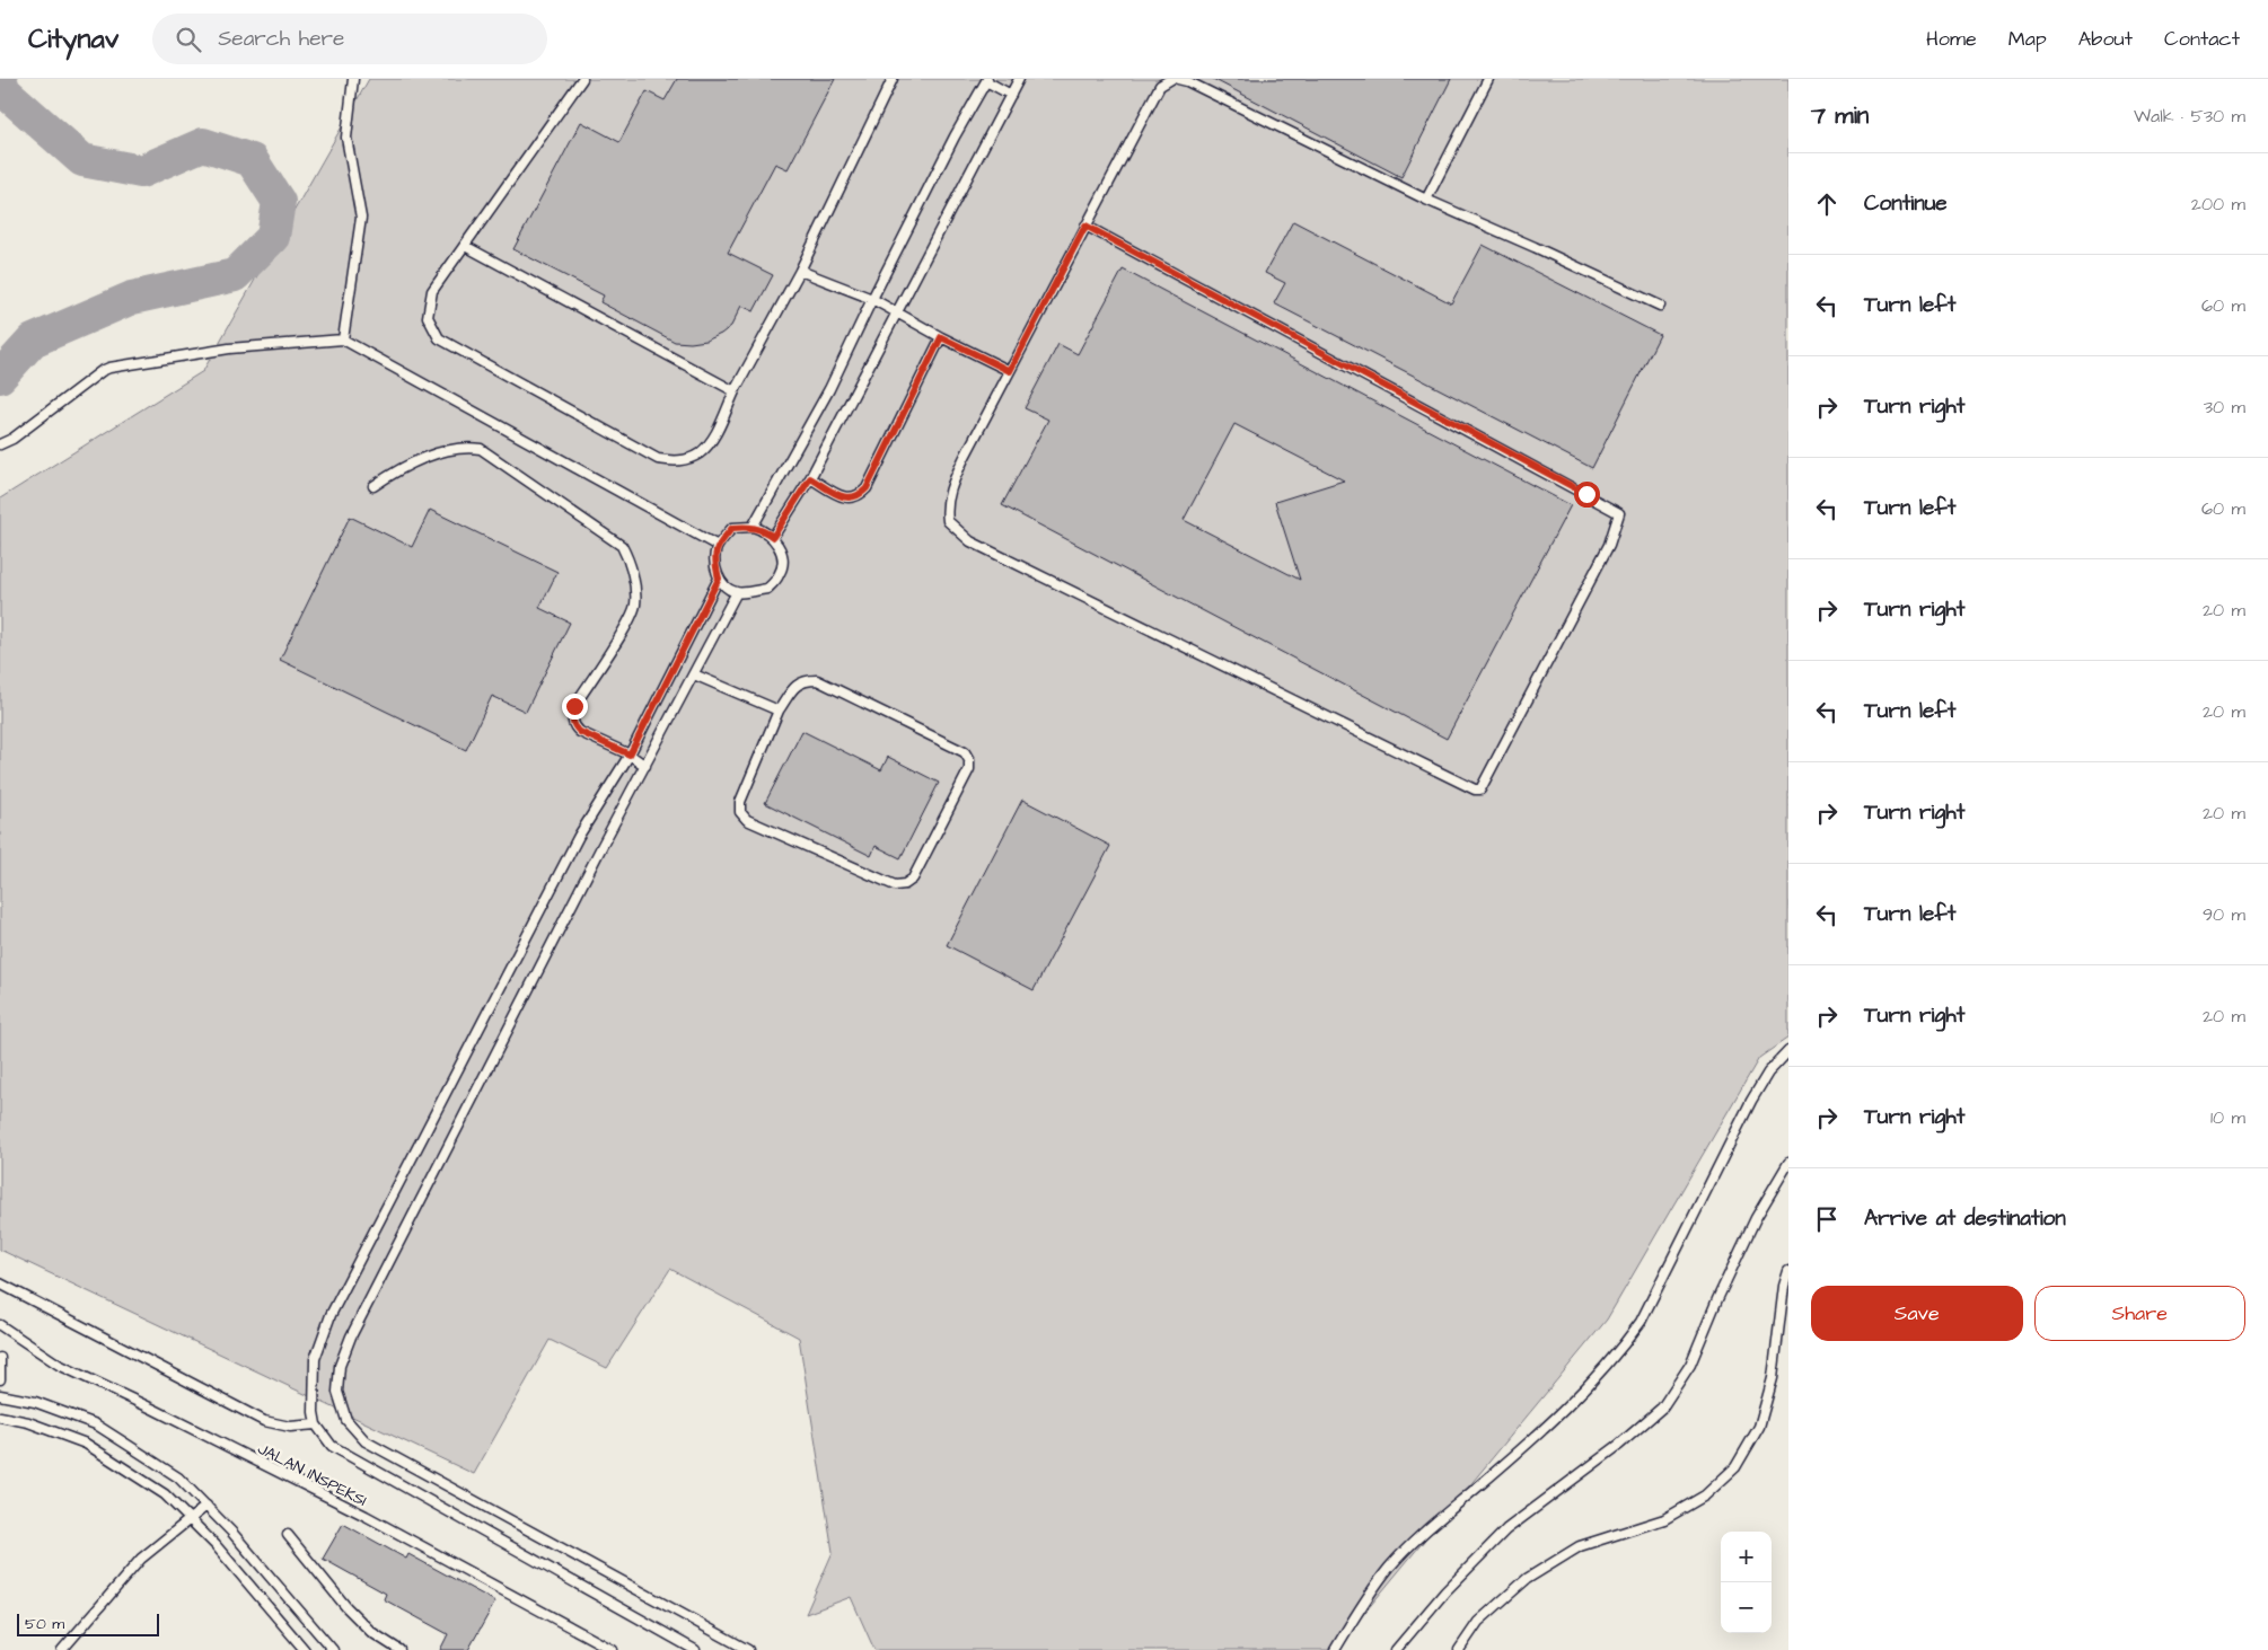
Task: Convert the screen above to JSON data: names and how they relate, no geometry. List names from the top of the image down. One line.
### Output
{"streets":{"lane":["JALAN INSPEKSI"]},"scale_bar":"50 m","page":{"header":"Citynav","search":"Search here","nav":["Home","Map","About","Contact"],"heading":["7 min","Walk · 530 m"],"list":[["Continue","200 m"],["Turn left","60 m"],["Turn right","30 m"],["Turn left","60 m"],["Turn right","20 m"],["Turn left","20 m"],["Turn right","20 m"],["Turn left","90 m"],["Turn right","20 m"],["Turn right","10 m"],"Arrive at destination"],"buttons":["Save","Share"],"map_buttons":["+","−"],"scale":"50 m"}}
